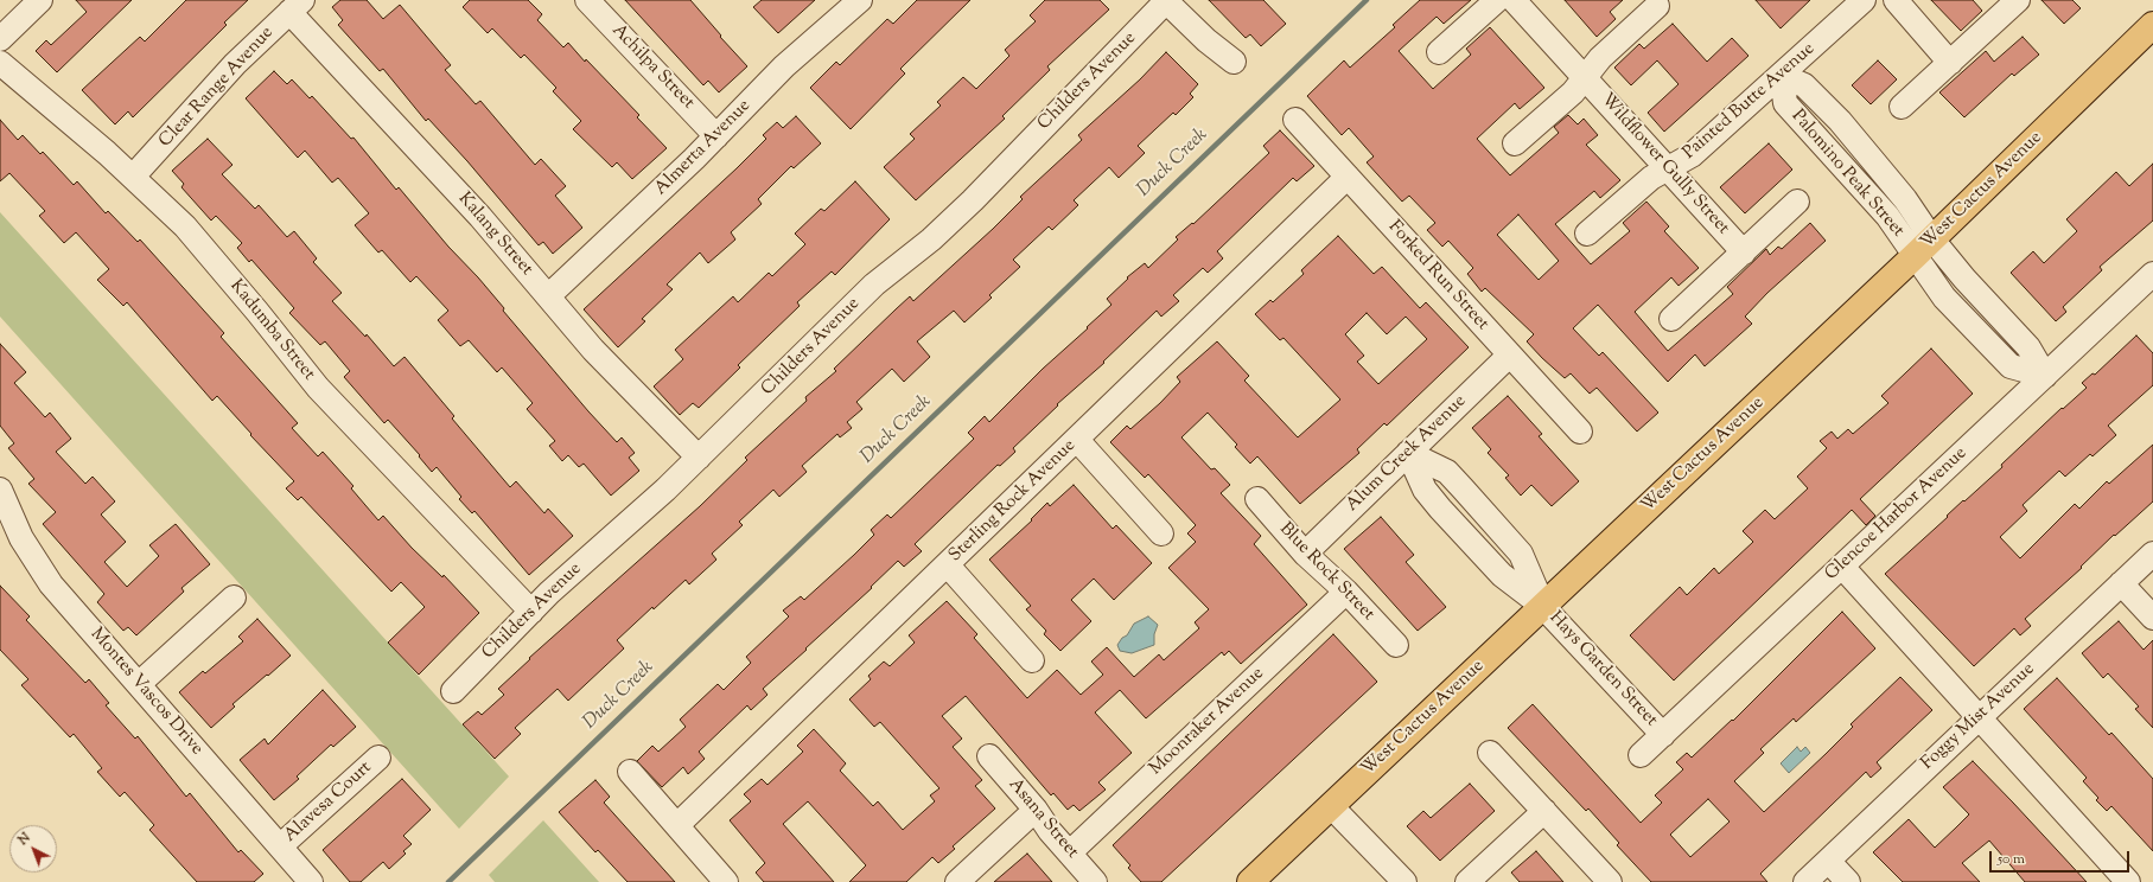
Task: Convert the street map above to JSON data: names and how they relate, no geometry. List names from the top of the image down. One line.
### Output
{"streets":{"main road":["West Cactus Avenue"],"street":["Achilpa Street","Childers Avenue","Clear Range Avenue","Painted Butte Avenue","Almerta Avenue","Wildflower Gully Street","Palomino Peak Street","Kalang Street","Forked Run Street","Kadumba Street","Alum Creek Avenue","Sterling Rock Avenue","Glencoe Harbor Avenue","Blue Rock Street","Hays Garden Street","Montes Vascos Drive","Foggy Mist Avenue","Moonraker Avenue","Alavesa Court","Asana Street"]},"crossings":[["Achilpa Street","Almerta Avenue"],["Childers Avenue","Kalang Street"],["Childers Avenue","Kadumba Street"],["Clear Range Avenue","Kalang Street"],["Clear Range Avenue","Kadumba Street"],["Painted Butte Avenue","Wildflower Gully Street"],["Painted Butte Avenue","Palomino Peak Street"],["Almerta Avenue","Kalang Street"],["Palomino Peak Street","West Cactus Avenue"],["Palomino Peak Street","Glencoe Harbor Avenue"],["West Cactus Avenue","Hays Garden Street"],["Forked Run Street","Alum Creek Avenue"],["Forked Run Street","Sterling Rock Avenue"],["Alum Creek Avenue","Blue Rock Street"],["Glencoe Harbor Avenue","Hays Garden Street"],["Blue Rock Street","Moonraker Avenue"],["Montes Vascos Drive","Alavesa Court"],["Moonraker Avenue","Asana Street"]],"water":["Duck Creek"],"scale_bar":"50 m","north":"top left"}
